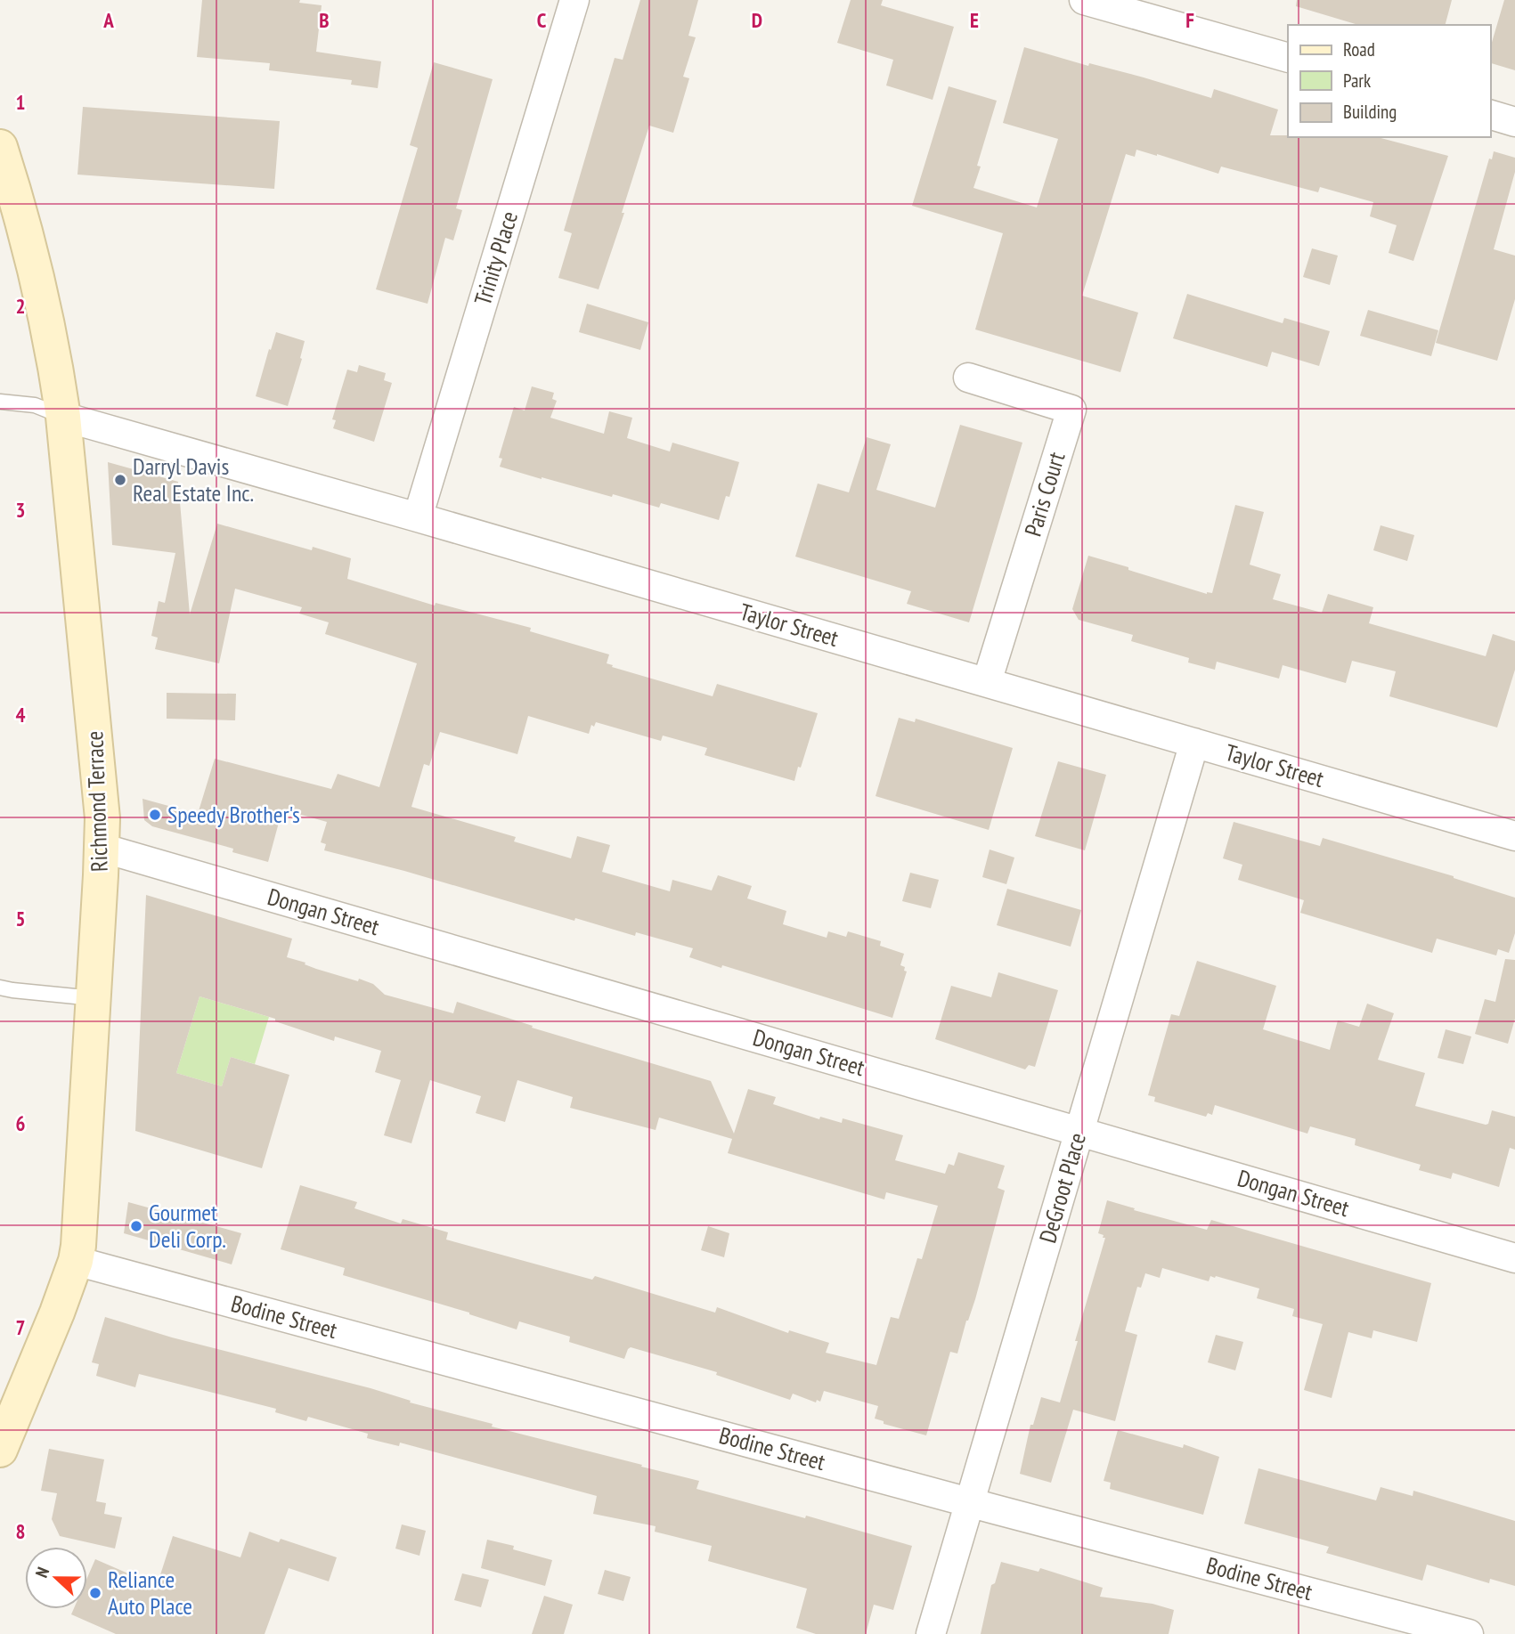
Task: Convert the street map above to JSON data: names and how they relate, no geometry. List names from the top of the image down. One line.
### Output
{"streets":{"main road":["Richmond Terrace"],"street":["Trinity Place","Paris Court","Taylor Street","Dongan Street","DeGroot Place","Bodine Street"]},"crossings":[["Trinity Place","Taylor Street"],["Paris Court","Taylor Street"],["Taylor Street","Richmond Terrace"],["Taylor Street","DeGroot Place"],["Richmond Terrace","Dongan Street"],["Richmond Terrace","Bodine Street"],["Dongan Street","DeGroot Place"],["DeGroot Place","Bodine Street"]],"places":["Darryl Davis Real Estate Inc.","Speedy Brother's","Gourmet Deli Corp.","Reliance Auto Place"],"legend":["Road","Park","Building"],"north":"left","grid":{"columns":["A","B","C","D","E","F"],"rows":["1","2","3","4","5","6","7","8"]}}
